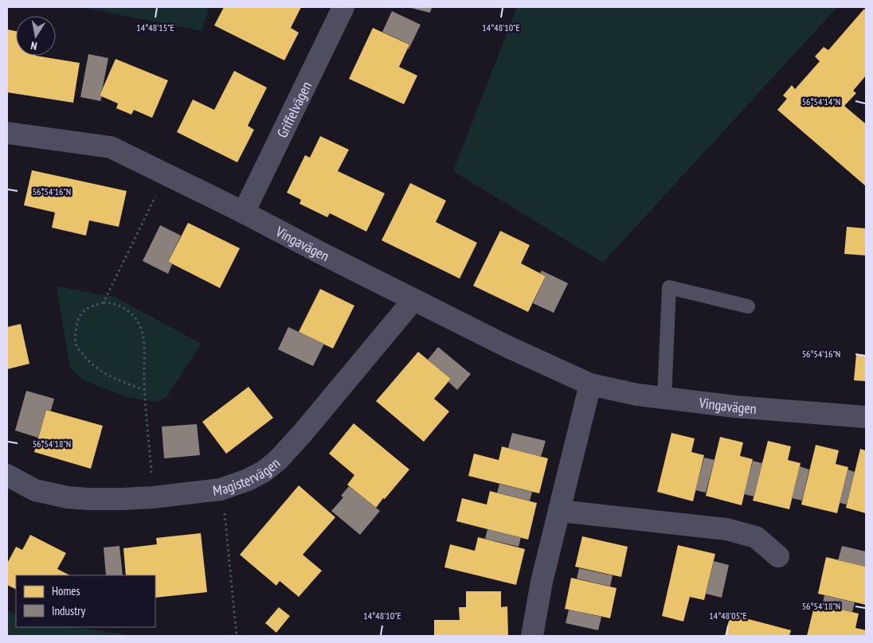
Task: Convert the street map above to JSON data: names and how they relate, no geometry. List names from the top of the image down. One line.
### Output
{"streets":{"street":["Griffelvägen","Vingavägen","Magistervägen"]},"crossings":[["Griffelvägen","Vingavägen"],["Vingavägen","Magistervägen"]],"legend":["Homes","Industry"],"north":"bottom","coordinates":["14°48'15\"E","14°48'10\"E","56°54'14\"N","56°54'16\"N","56°54'18\"N","14°48'05\"E"]}
